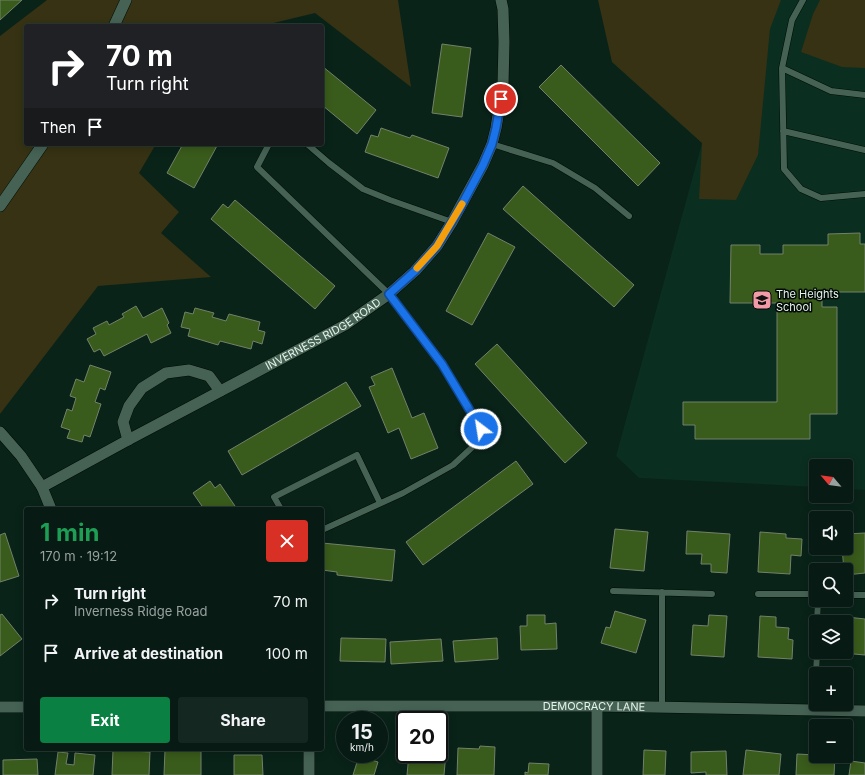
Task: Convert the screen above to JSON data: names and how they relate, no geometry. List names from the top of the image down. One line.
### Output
{"streets":{"street":["INVERNESS RIDGE ROAD","DEMOCRACY LANE"]},"places":{"school or university":["The Heights School"]},"north":"top left","page":{"turn":["70 m","Turn right"],"then":"Then","map_buttons":["+","−"],"heading":["1 min","170 m · 19:12"],"list":[{"name":"Turn right","note":"Inverness Ridge Road","value":"70 m"},{"name":"Arrive at destination","value":"100 m"}],"buttons":["Exit","Share"],"speed":"15 km/h","limit":"20"}}
